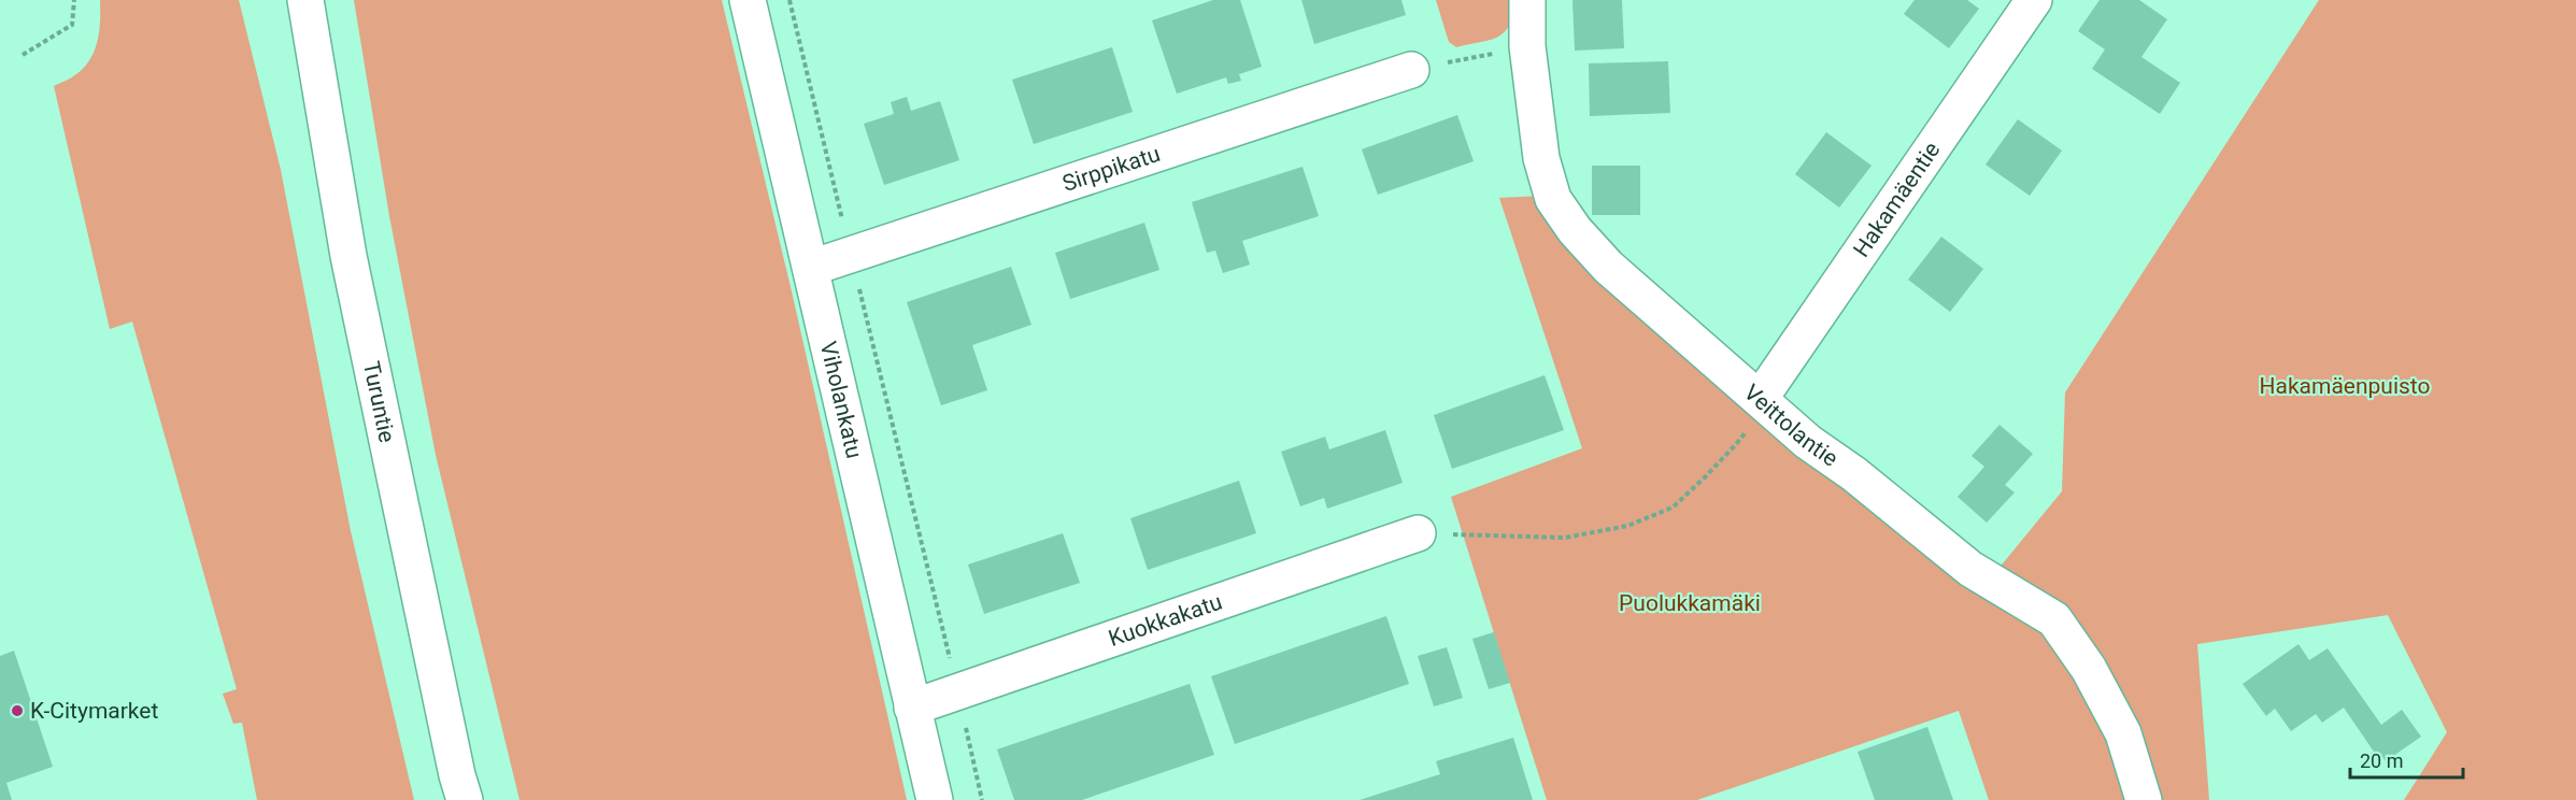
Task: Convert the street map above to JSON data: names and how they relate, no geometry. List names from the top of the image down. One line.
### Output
{"streets":{"main road":["Sirppikatu","Hakamäentie","Viholankatu","Turuntie","Veittolantie","Kuokkakatu"]},"crossings":[["Sirppikatu","Viholankatu"],["Hakamäentie","Veittolantie"],["Viholankatu","Kuokkakatu"]],"parks":["Hakamäenpuisto","Puolukkamäki"],"places":["K-Citymarket"],"scale_bar":"20 m"}
